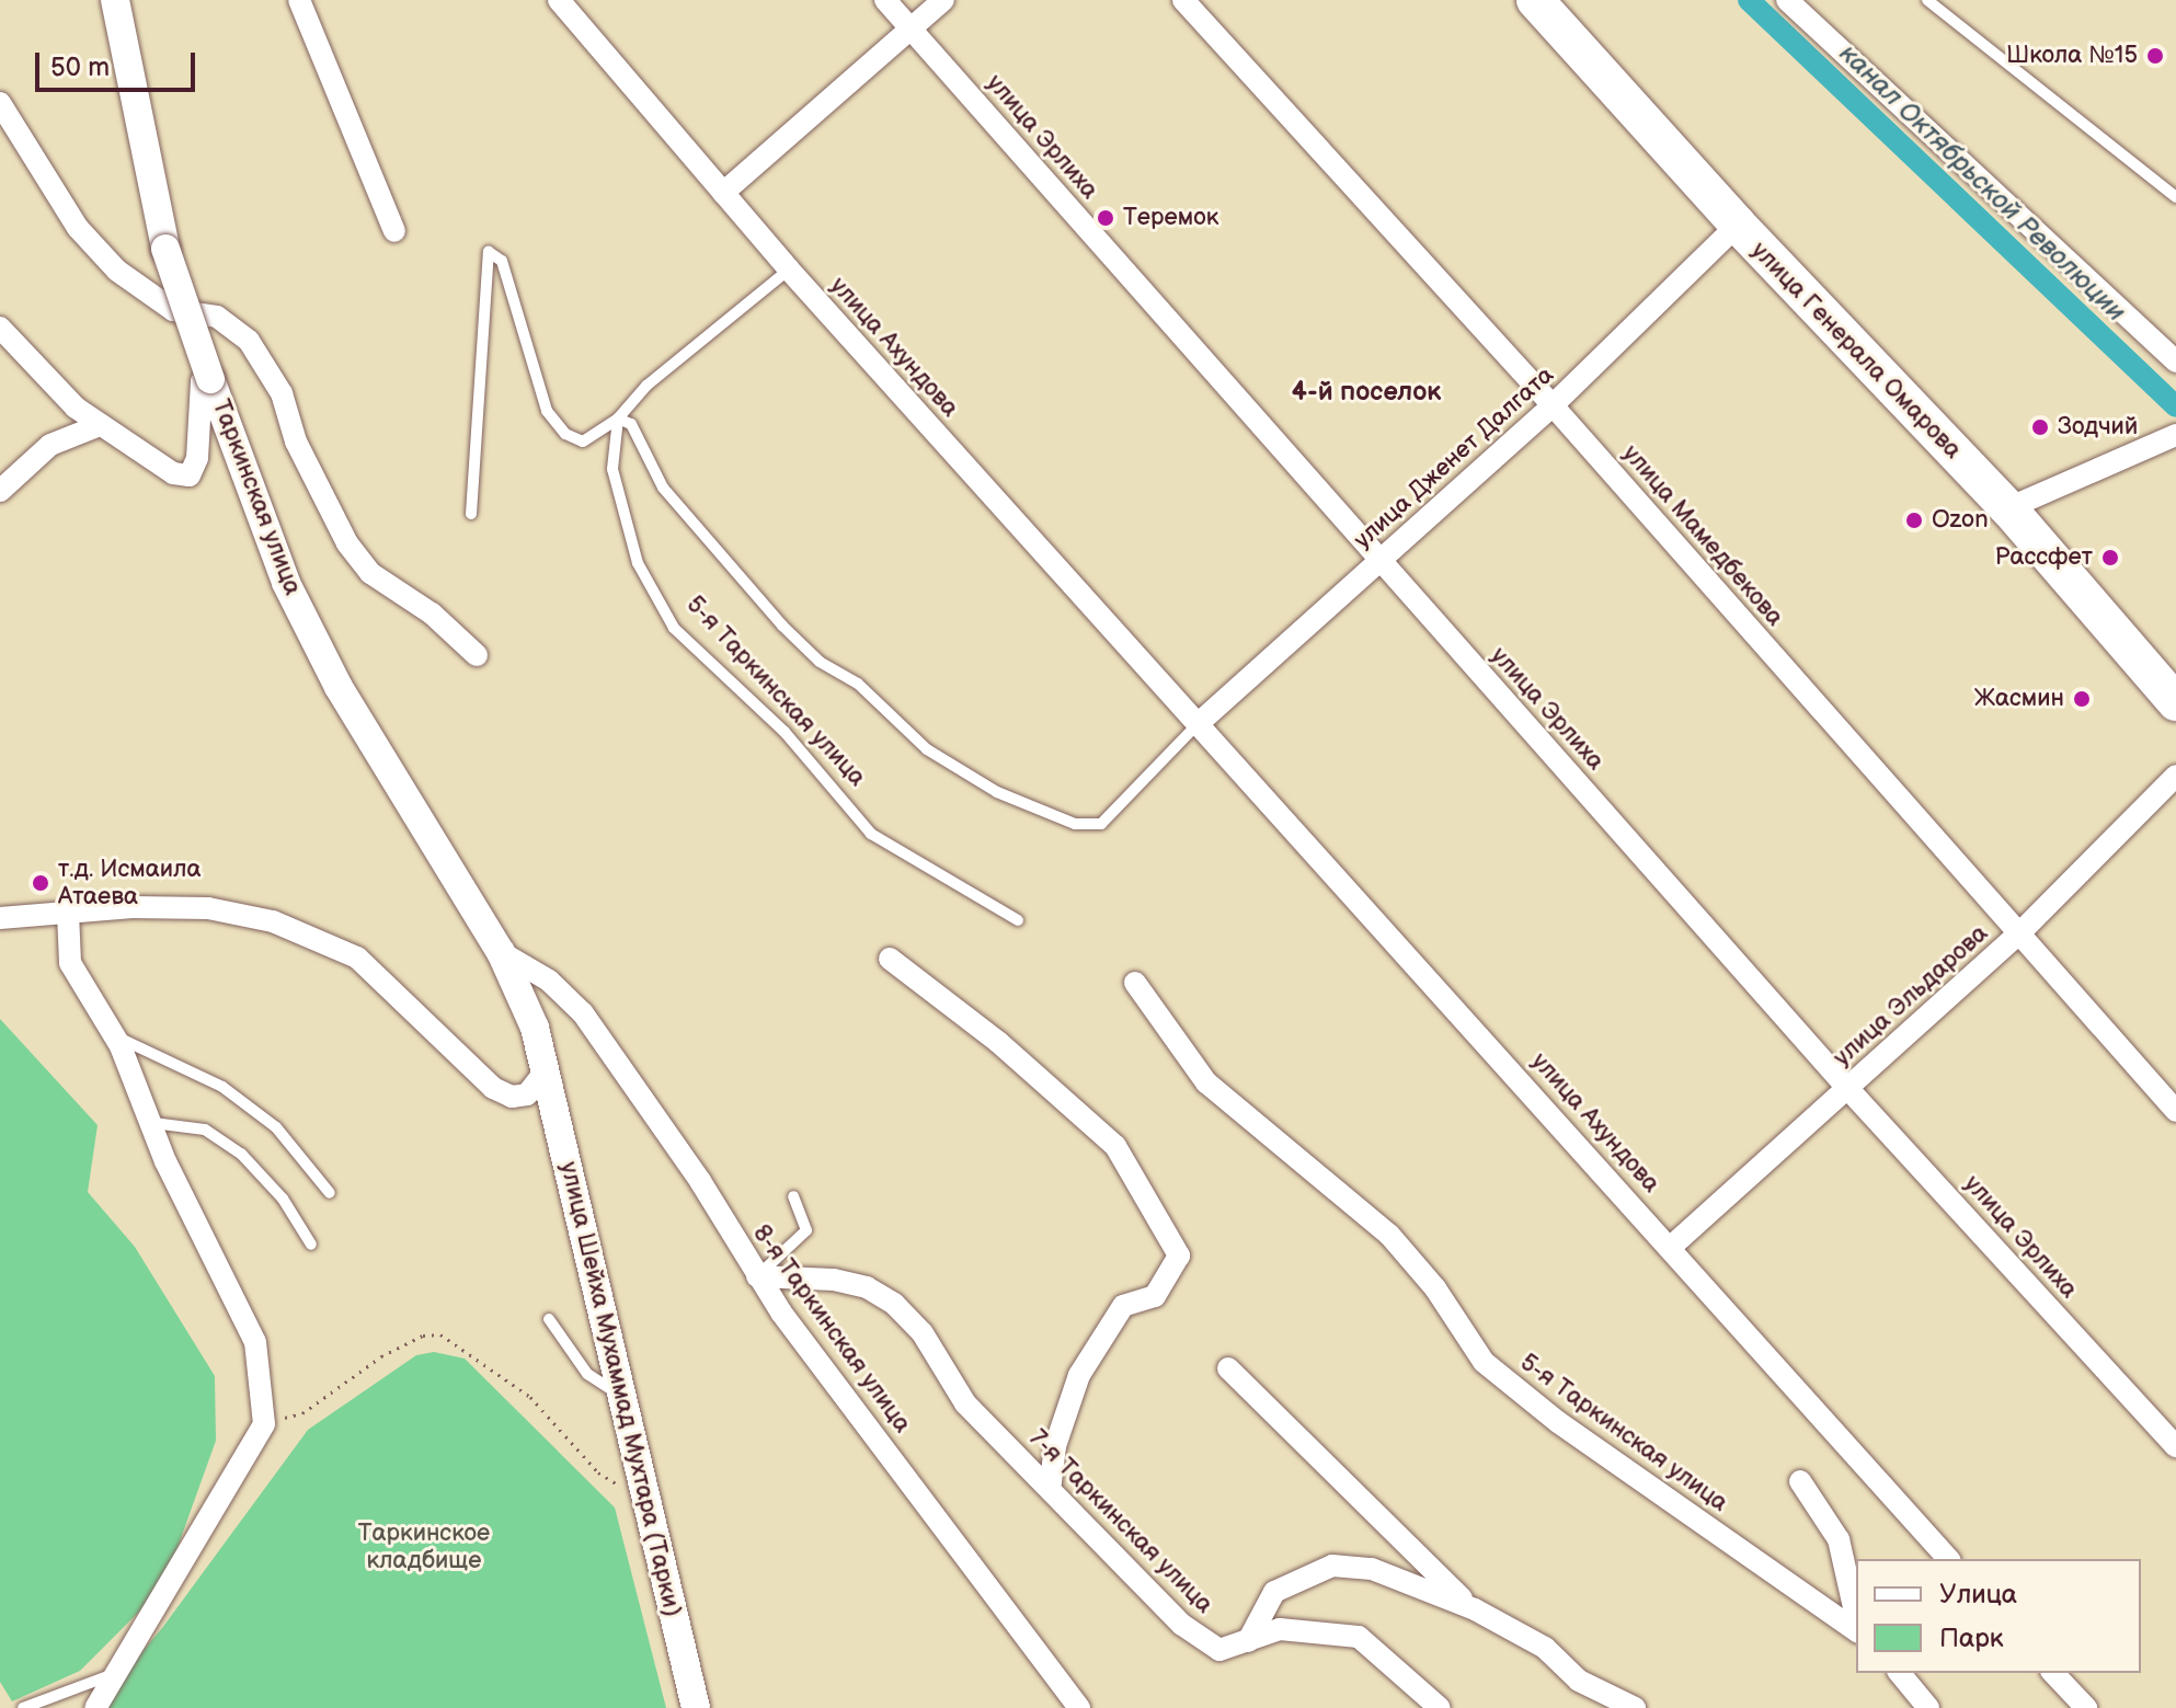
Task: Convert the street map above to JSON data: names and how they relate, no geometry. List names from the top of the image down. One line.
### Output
{"streets":{"main road":["улица Генерала Омарова"],"street":["улица Эрлиха","улица Ахундова","улица Дженет Далгата","Таркинская улица","улица Мамедбекова","5-я Таркинская улица","улица Эльдарова","8-я Таркинская улица","улица Шейха Мухаммад Мухтара (Тарки)","7-я Таркинская улица"]},"crossings":[["улица Эрлиха","улица Дженет Далгата"],["улица Эрлиха","улица Эльдарова"],["улица Ахундова","улица Дженет Далгата"],["улица Ахундова","улица Эльдарова"],["улица Генерала Омарова","улица Дженет Далгата"],["улица Дженет Далгата","улица Мамедбекова"],["Таркинская улица","8-я Таркинская улица"],["Таркинская улица","улица Шейха Мухаммад Мухтара (Тарки)"],["улица Мамедбекова","улица Эльдарова"],["8-я Таркинская улица","улица Шейха Мухаммад Мухтара (Тарки)"],["8-я Таркинская улица","7-я Таркинская улица"]],"districts":["4-й поселок"],"water":["канал Октябрьской Революции"],"parks":["Таркинское кладбище"],"places":["Школа №15","Теремок","Зодчий","Ozon","Рассфет","Жасмин","т.д. Исмаила Атаева"],"legend":["Улица","Парк"],"scale_bar":"50 m"}
